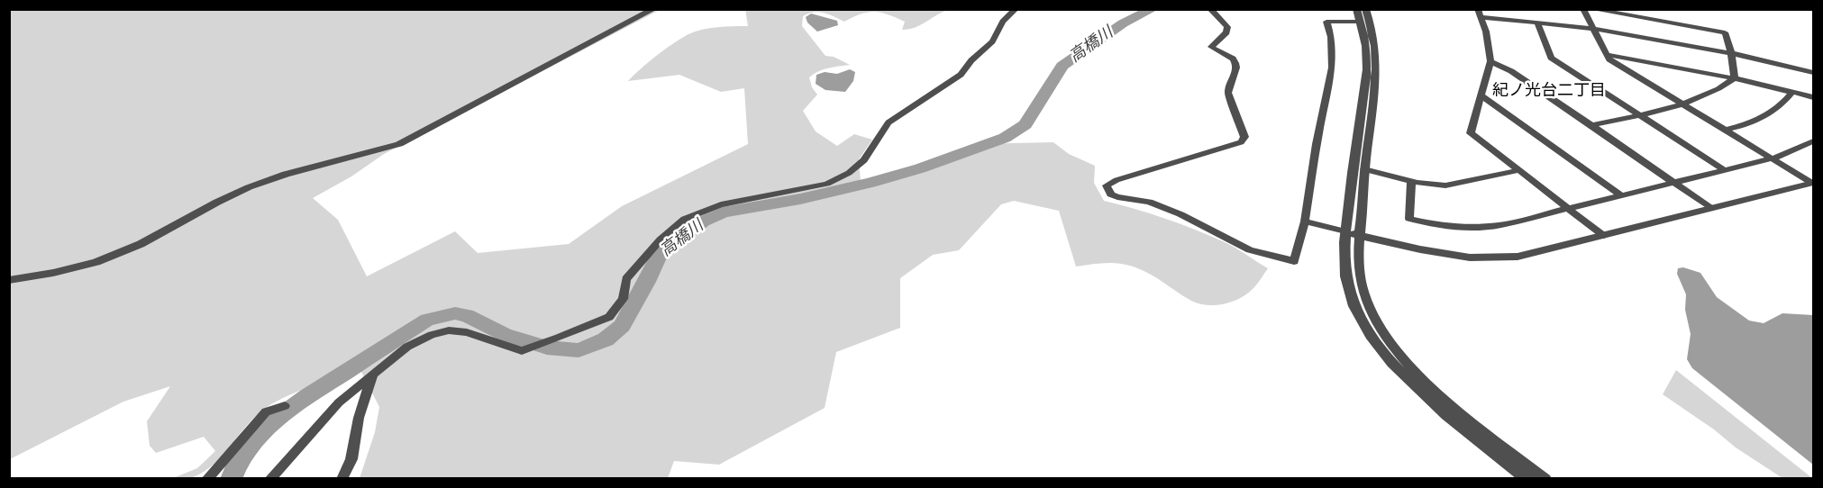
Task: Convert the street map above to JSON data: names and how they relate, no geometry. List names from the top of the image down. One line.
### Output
{"districts":["紀ノ光台二丁目"],"water":["高橋川"]}
